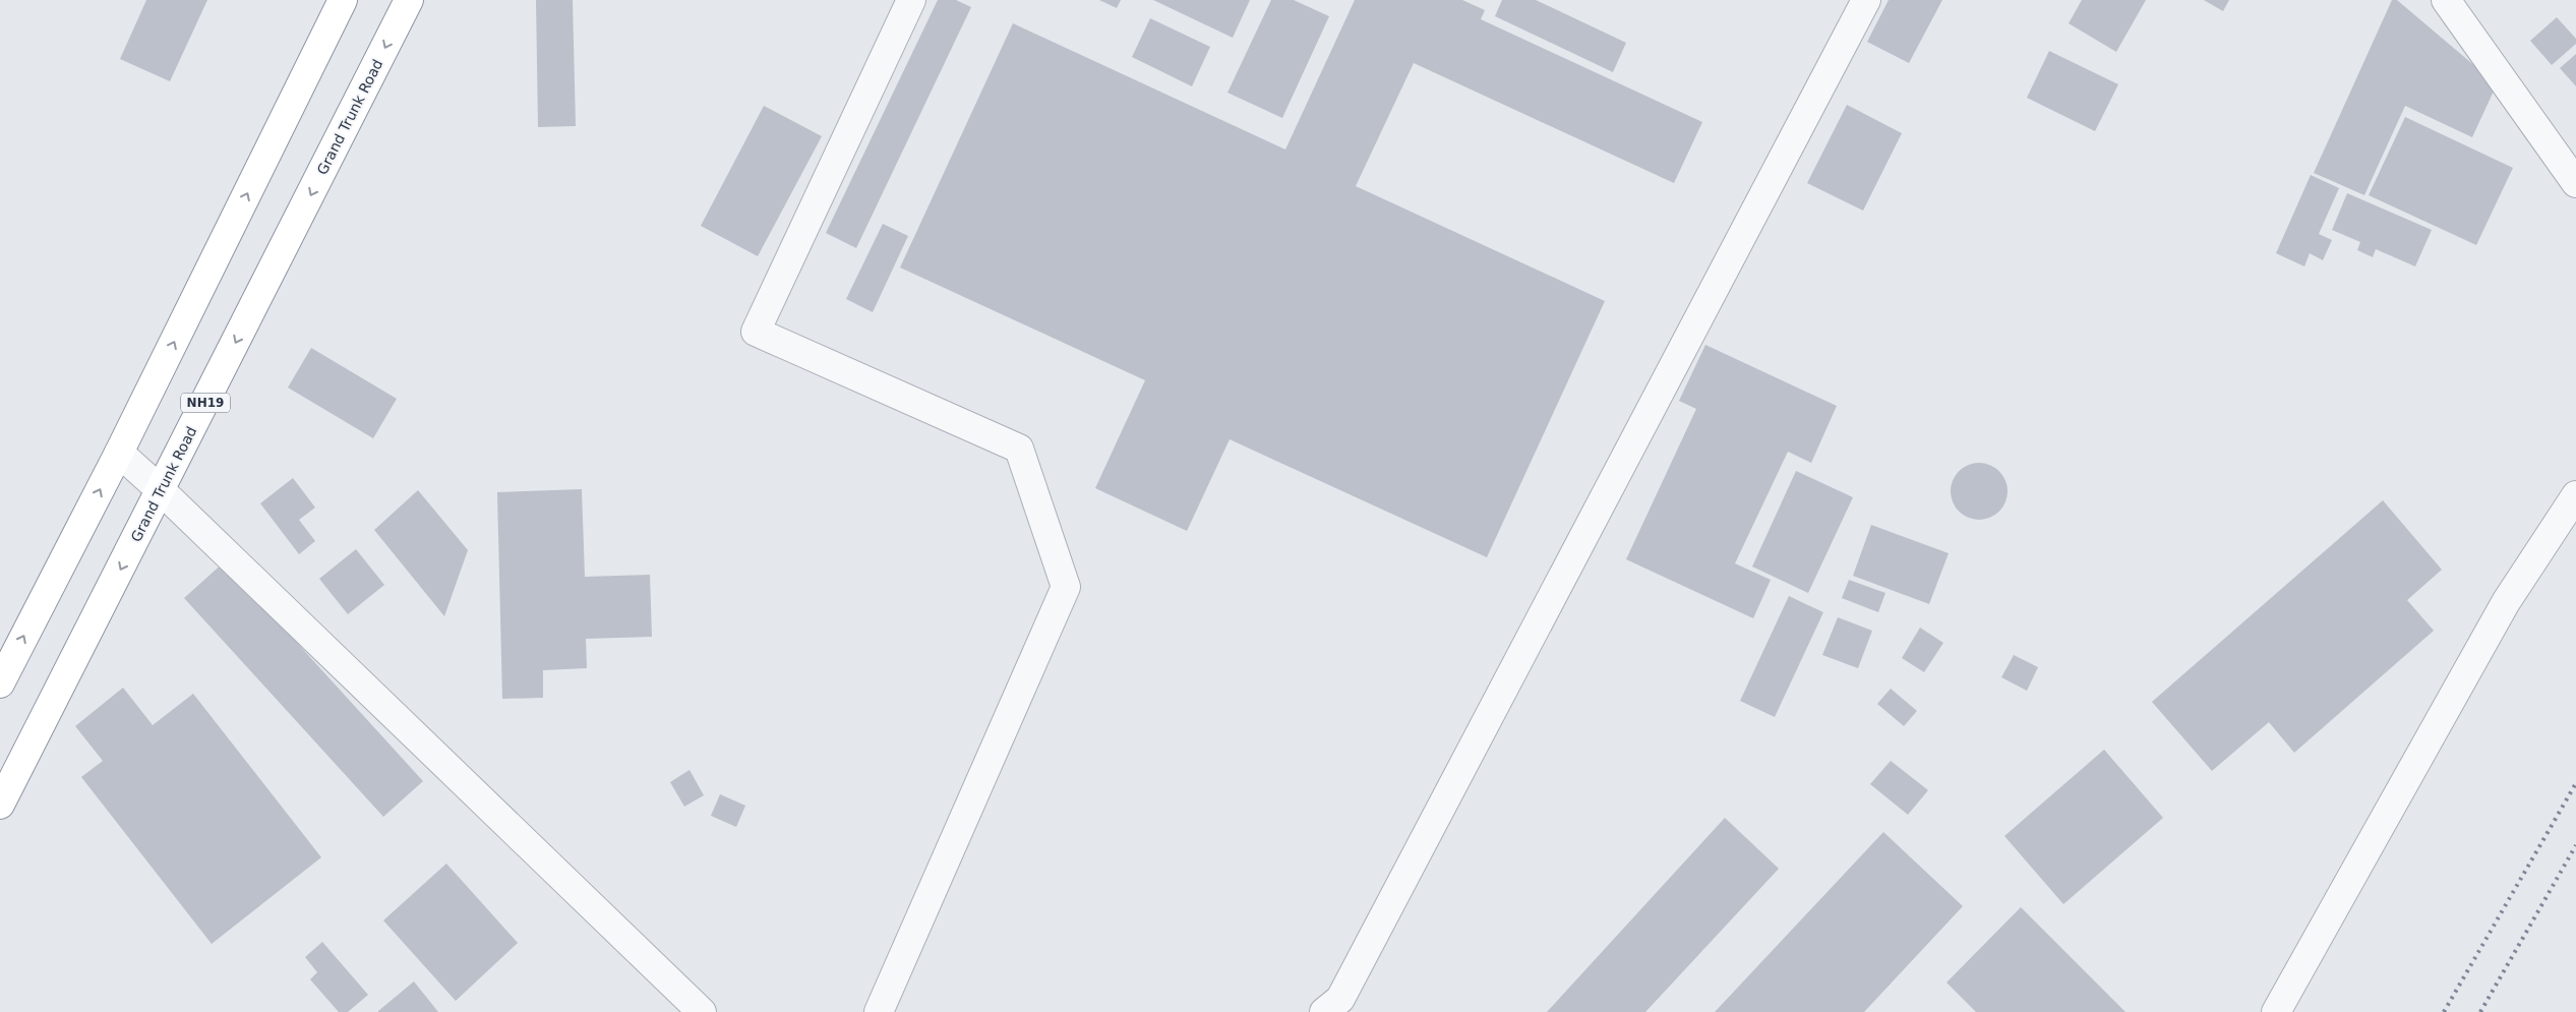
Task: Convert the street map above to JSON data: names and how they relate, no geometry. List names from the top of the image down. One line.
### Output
{"streets":{"highway":["Grand Trunk Road","NH19"]}}
